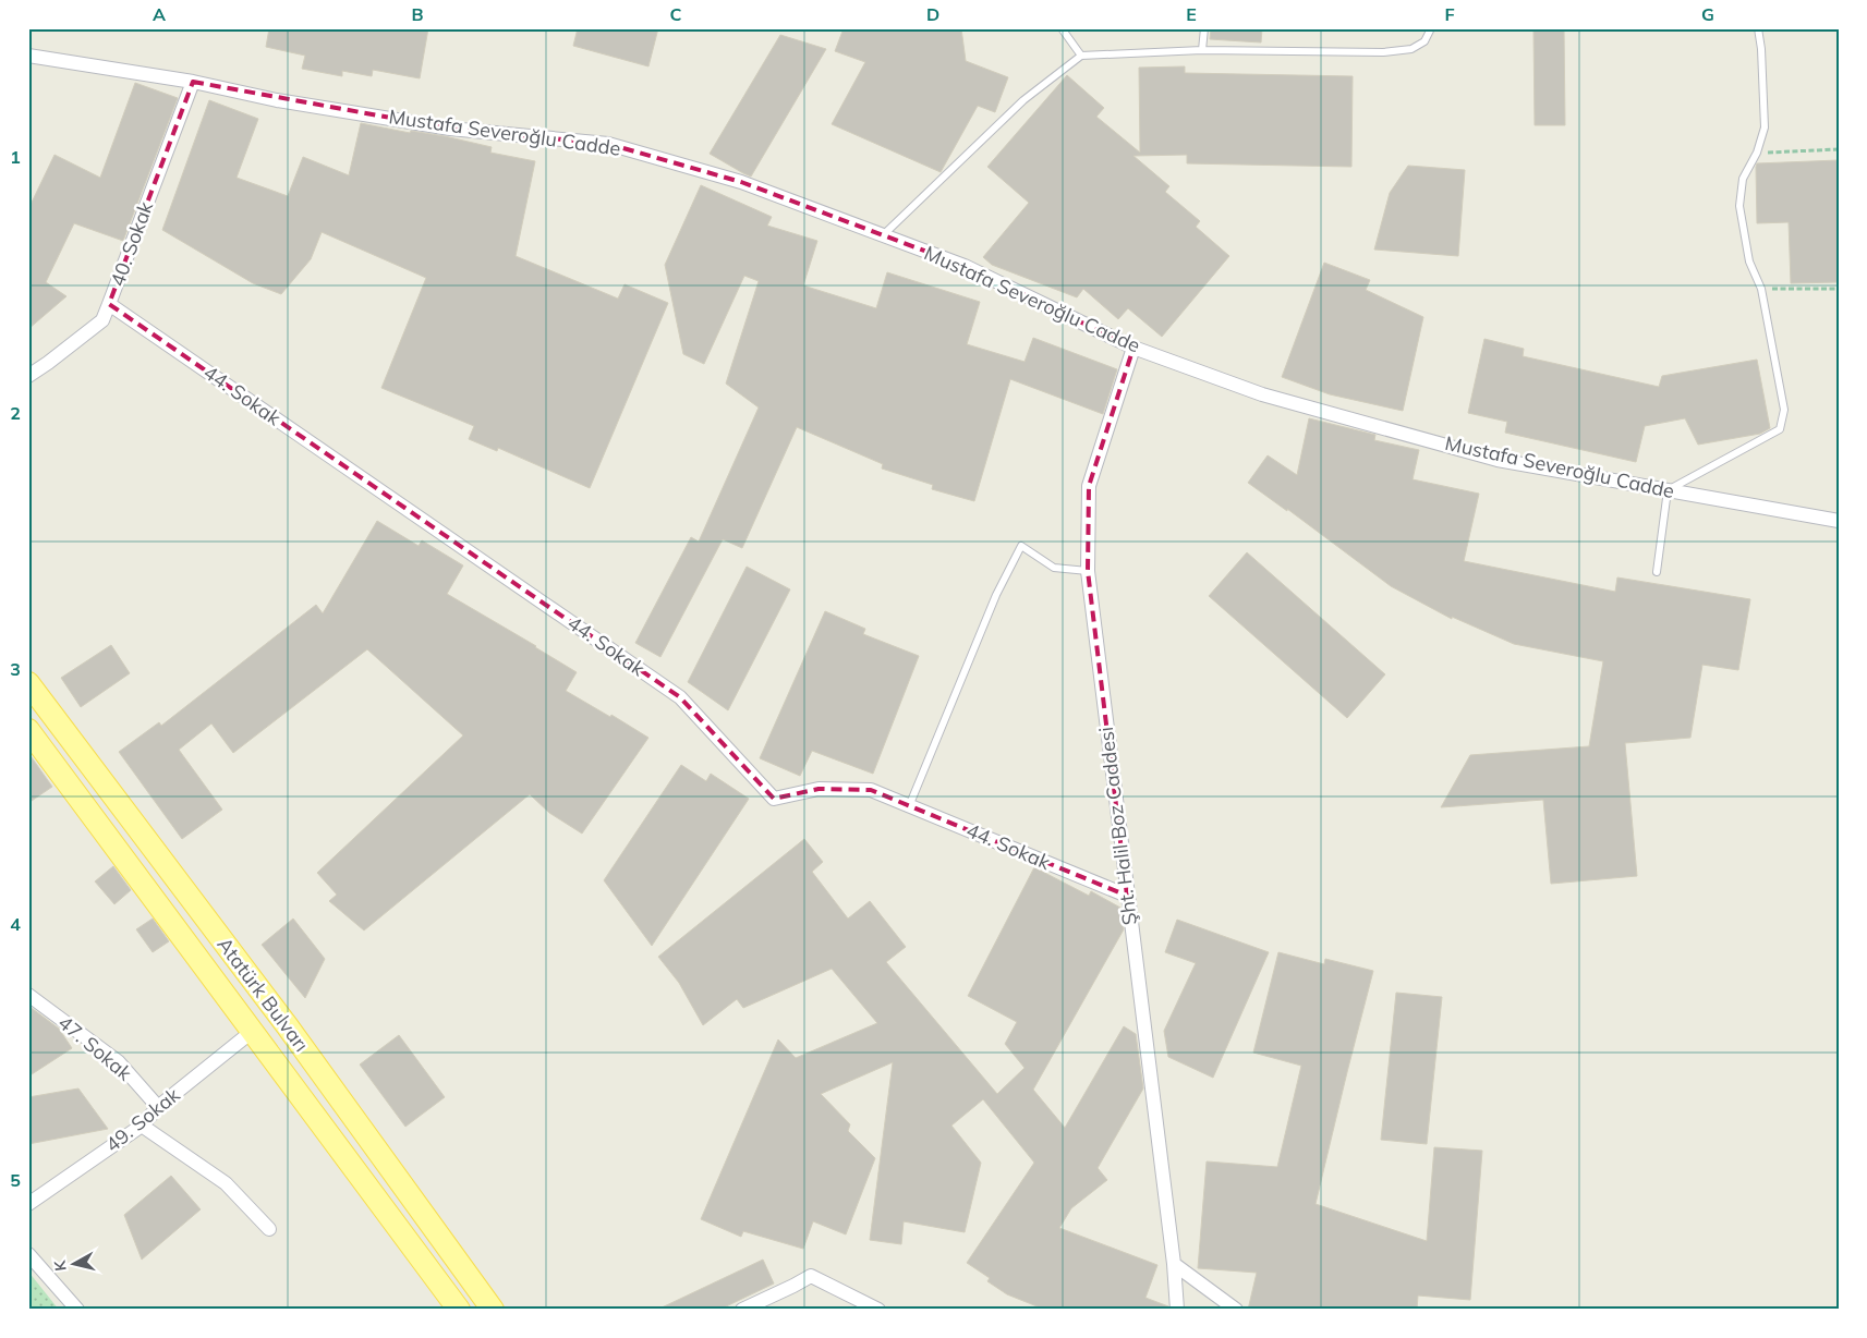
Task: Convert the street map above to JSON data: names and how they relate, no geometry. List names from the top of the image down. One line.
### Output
{"streets":{"main road":["Atatürk Bulvarı"],"street":["Mustafa Severoğlu Cadde","40. Sokak","44. Sokak","Şht. Halil Boz Caddesi","47. Sokak","49. Sokak"]},"crossings":[["Mustafa Severoğlu Cadde","40. Sokak"],["Mustafa Severoğlu Cadde","Şht. Halil Boz Caddesi"],["40. Sokak","44. Sokak"],["44. Sokak","Şht. Halil Boz Caddesi"],["Atatürk Bulvarı","49. Sokak"],["47. Sokak","49. Sokak"]],"north":"left","grid":{"columns":["A","B","C","D","E","F","G"],"rows":["1","2","3","4","5"]}}
